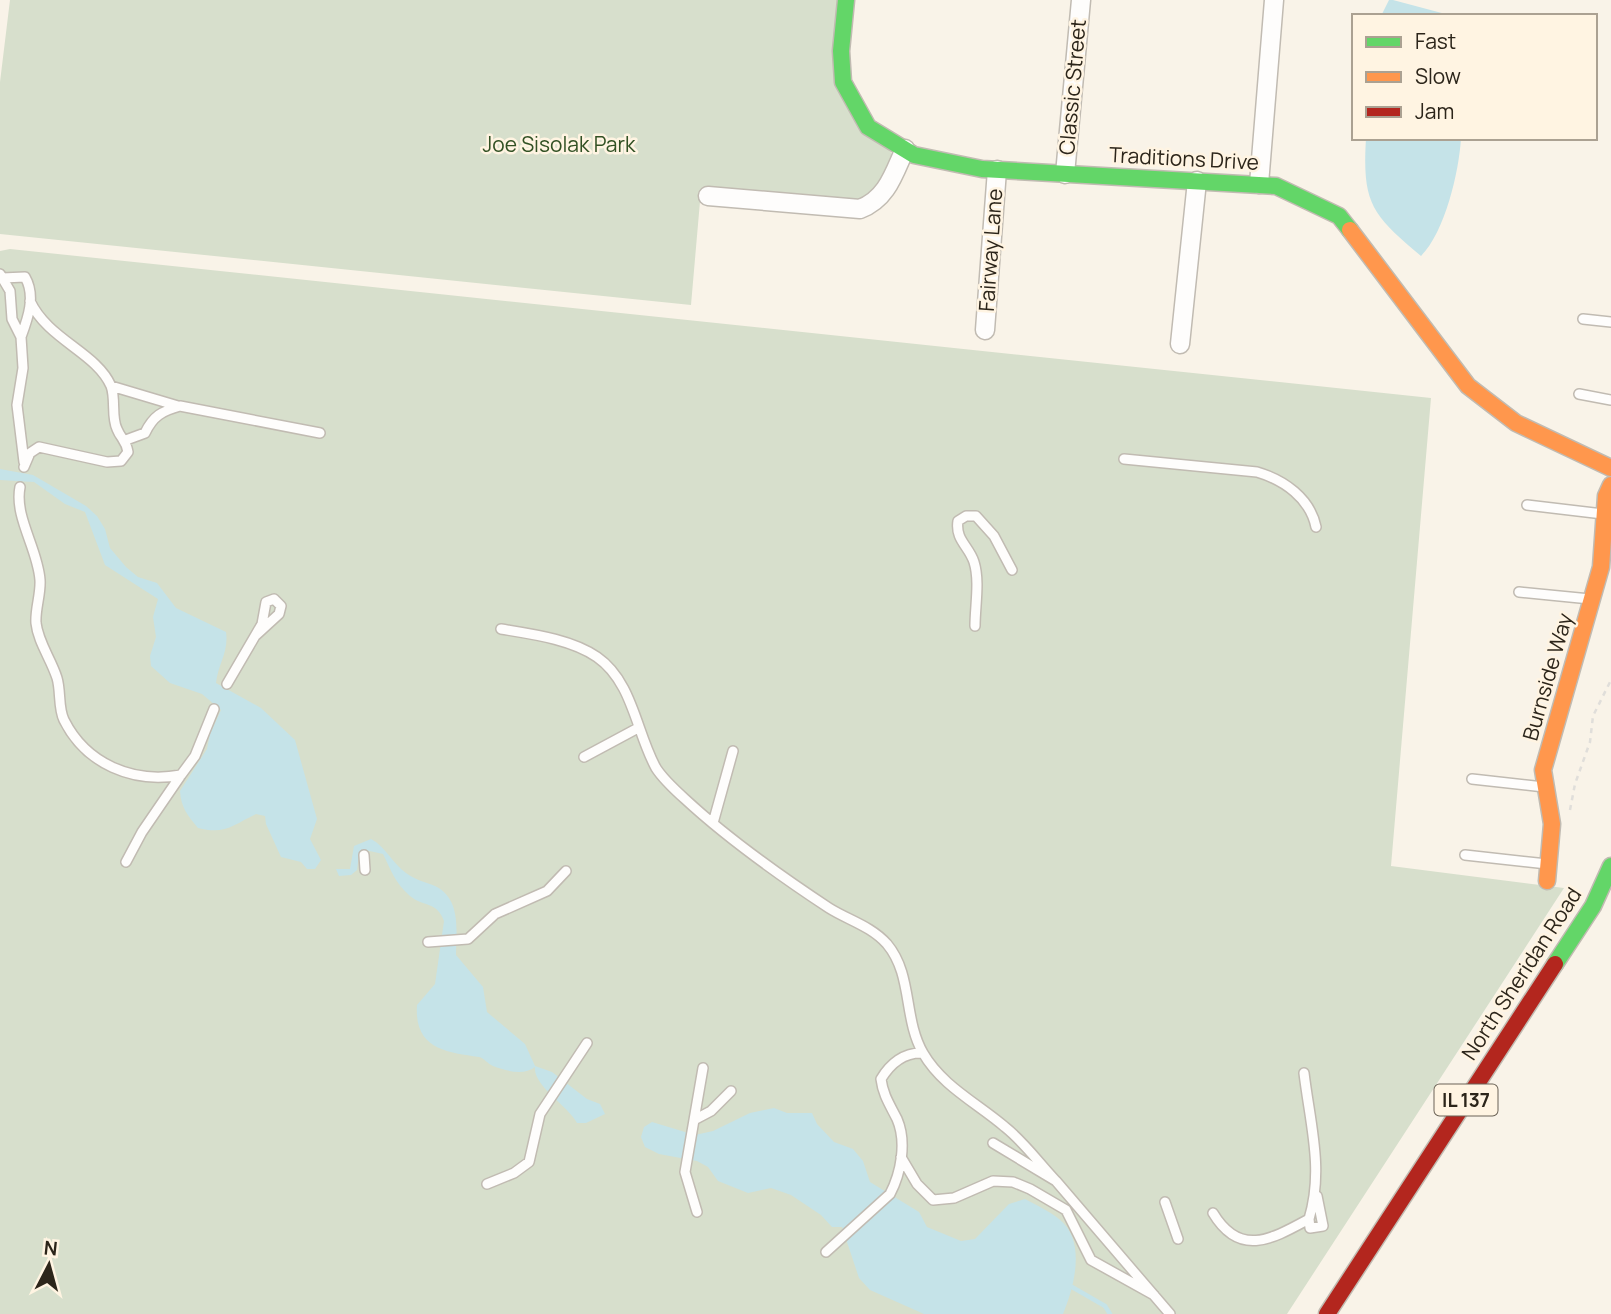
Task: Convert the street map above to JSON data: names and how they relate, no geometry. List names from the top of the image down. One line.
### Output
{"streets":{"street":["Classic Street","Traditions Drive","Fairway Lane","Burnside Way","North Sheridan Road","IL 137"]},"crossings":[["Classic Street","Traditions Drive"],["Traditions Drive","Fairway Lane"]],"parks":["Joe Sisolak Park"],"legend":["Fast","Slow","Jam"],"north":"top"}
